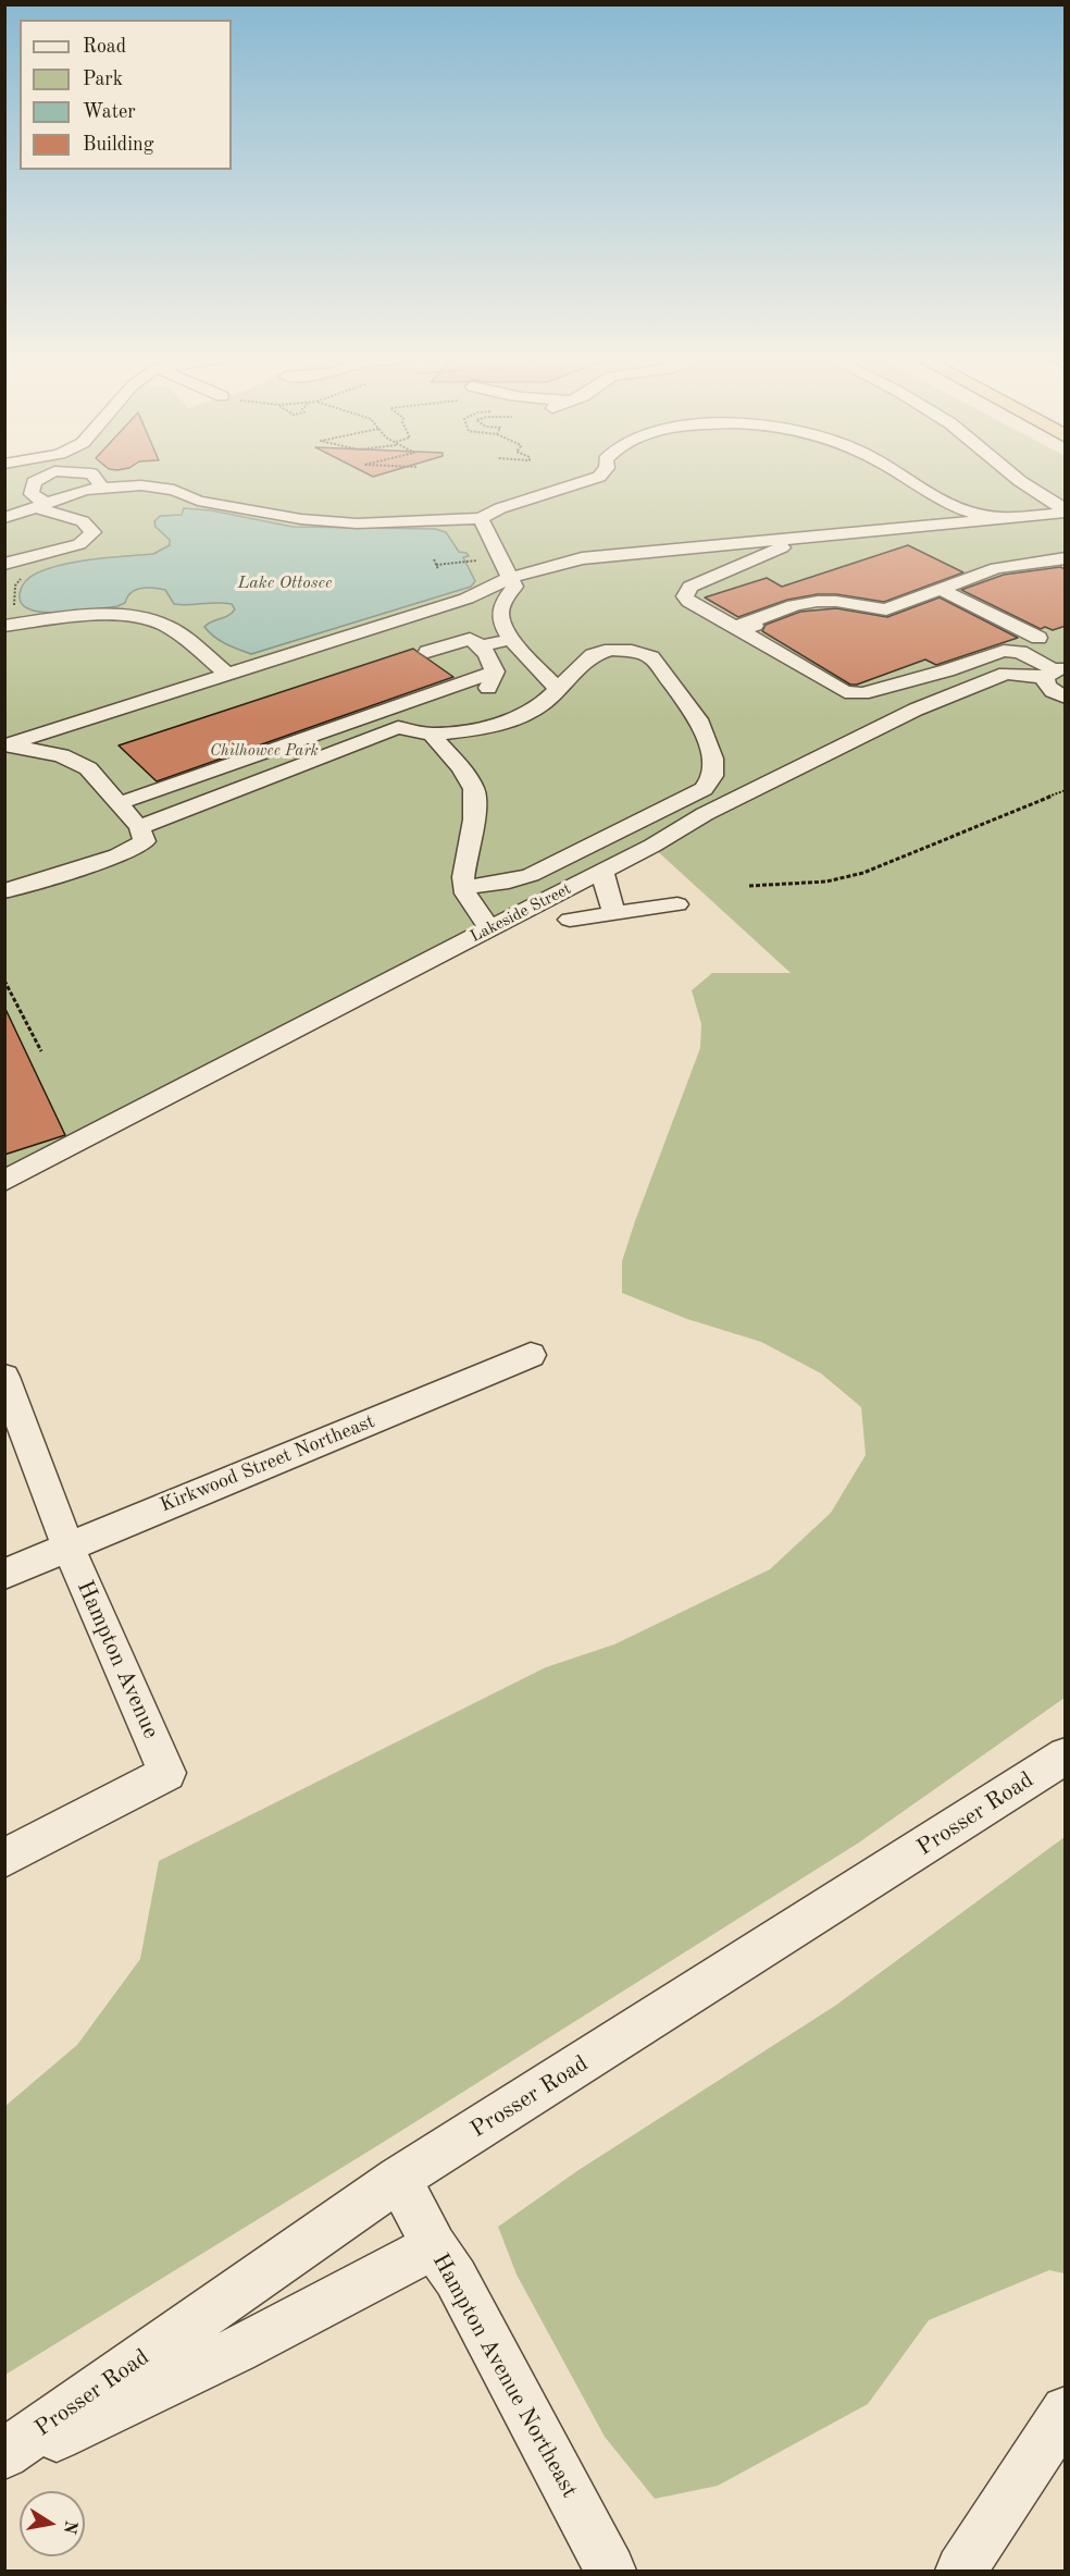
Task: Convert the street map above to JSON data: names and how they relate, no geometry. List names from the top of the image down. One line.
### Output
{"streets":{"street":["Lakeside Street","Kirkwood Street Northeast","Hampton Avenue","Prosser Road","Hampton Avenue Northeast"]},"crossings":[["Kirkwood Street Northeast","Hampton Avenue"],["Prosser Road","Hampton Avenue Northeast"]],"water":["Lake Ottosee"],"parks":["Chilhowee Park"],"legend":["Road","Park","Water","Building"],"north":"right"}
